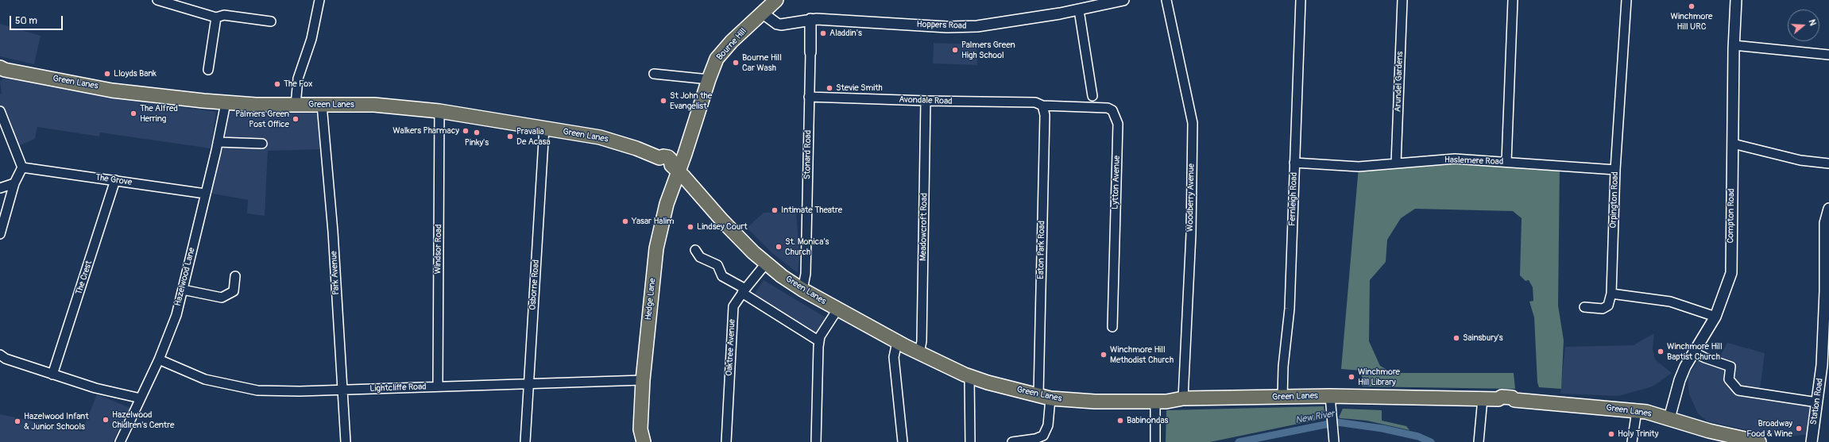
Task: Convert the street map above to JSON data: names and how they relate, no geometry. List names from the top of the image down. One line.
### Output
{"streets":{"main road":["Bourne Hill","Green Lanes","Hedge Lane"],"street":["Hoppers Road","Arundel Gardens","Avondale Road","Stonard Road","Haslemere Road","The Grove","Lytton Avenue","Woodberry Avenue","Fernleigh Road","Orpington Road","Compton Road","Meadowcroft Road","Windsor Road","Eaton Park Road","Park Avenue","Hazelwood Lane","The Crest","Osborne Road","Oaktree Avenue","Lightcliffe Road","Station Road"]},"crossings":[["Hoppers Road","Bourne Hill"],["Hoppers Road","Stonard Road"],["Bourne Hill","Green Lanes"],["Bourne Hill","Hedge Lane"],["Arundel Gardens","Haslemere Road"],["Green Lanes","Stonard Road"],["Green Lanes","Woodberry Avenue"],["Green Lanes","Fernleigh Road"],["Green Lanes","Compton Road"],["Green Lanes","Meadowcroft Road"],["Green Lanes","Windsor Road"],["Green Lanes","Eaton Park Road"],["Green Lanes","Park Avenue"],["Green Lanes","Hazelwood Lane"],["Green Lanes","Osborne Road"],["Green Lanes","Hedge Lane"],["Green Lanes","Oaktree Avenue"],["Avondale Road","Stonard Road"],["Avondale Road","Lytton Avenue"],["Avondale Road","Meadowcroft Road"],["Avondale Road","Eaton Park Road"],["Haslemere Road","Fernleigh Road"],["Haslemere Road","Orpington Road"],["The Grove","Hazelwood Lane"],["The Grove","The Crest"],["Lytton Avenue","Eaton Park Road"],["Windsor Road","Lightcliffe Road"],["Park Avenue","Lightcliffe Road"],["Hazelwood Lane","Lightcliffe Road"],["Osborne Road","Lightcliffe Road"],["Hedge Lane","Lightcliffe Road"]],"water":["New River"],"places":["Winchmore Hill URC","Aladdin's","Palmers Green High School","Bourne Hill Car Wash","Lloyds Bank","The Fox","Stevie Smith","St John the Evangelist","The Alfred Herring","Palmers Green Post Office","Walkers Pharmacy","Pinky's","Pravalia De Acasa","Intimate Theatre","Yasar Halim","Lindsey Court","St. Monica’s Church","Sainsbury's","Winchmore Hill Baptist Church","Winchmore Hill Methodist Church","Winchmore Hill Library","Hazelwood Chidlren's Centre","Babinondas","Hazelwood Infant & Junior Schools","Broadway Food & Wine","Holy Trinity"],"scale_bar":"50 m","north":"right"}
